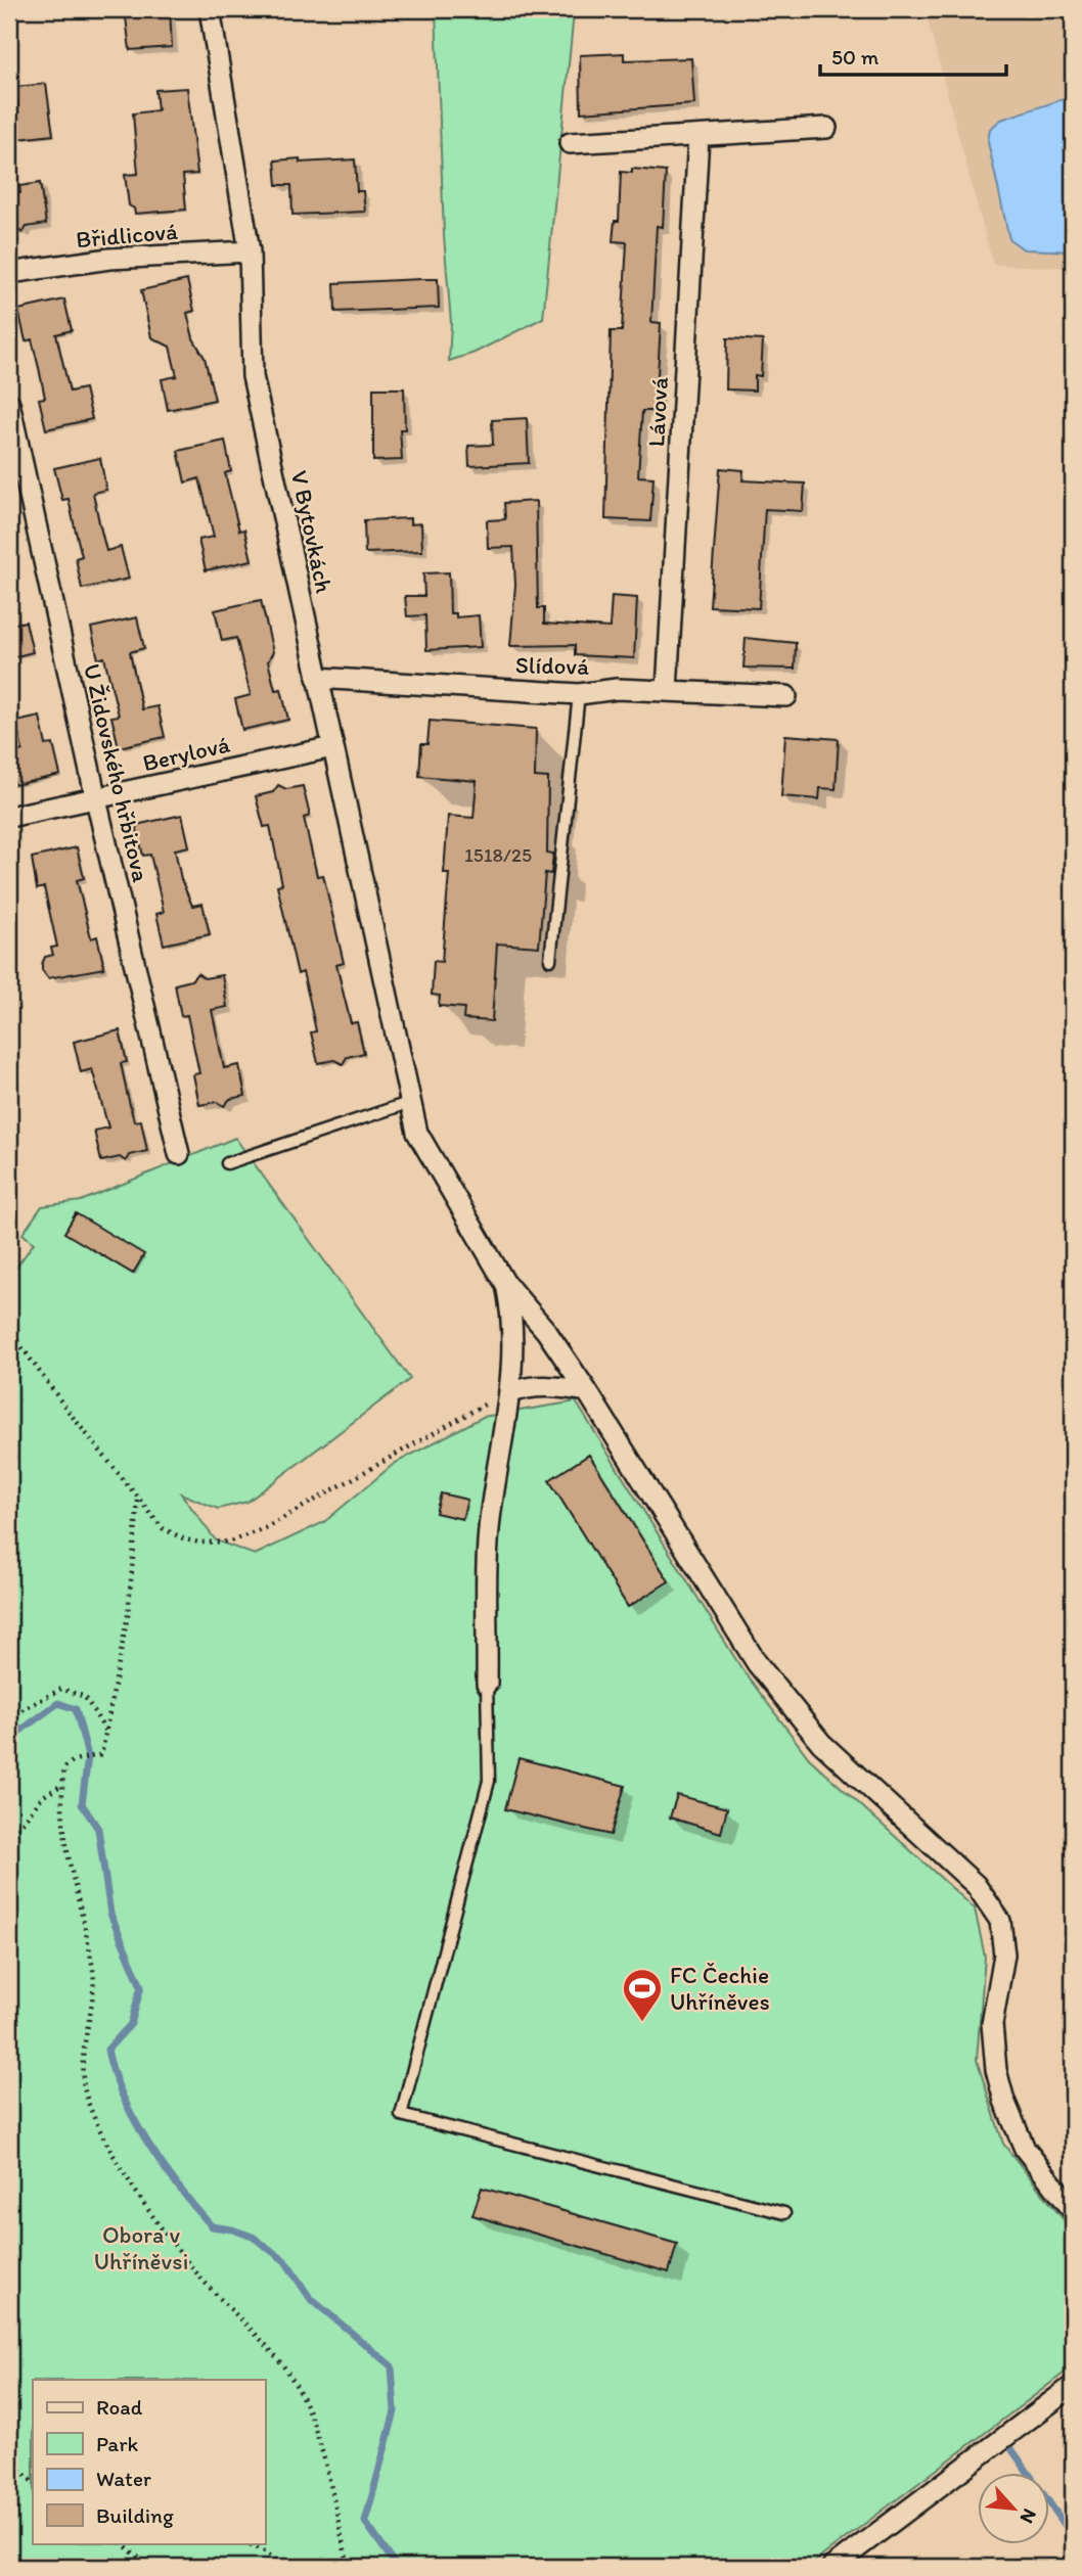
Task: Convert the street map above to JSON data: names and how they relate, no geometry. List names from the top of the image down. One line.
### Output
{"streets":{"street":["Břidlicová","Lávová","V Bytovkách","Slídová","Berylová","U Židovského hřbitova"]},"crossings":[["Břidlicová","V Bytovkách"],["Lávová","Slídová"],["V Bytovkách","Slídová"],["V Bytovkách","Berylová"],["Berylová","U Židovského hřbitova"]],"parks":["Obora v Uhříněvsi"],"places":{"sports":["FC Čechie Uhříněves"]},"house_numbers":["1518/25"],"legend":["Road","Park","Water","Building"],"scale_bar":"50 m","north":"bottom right"}
